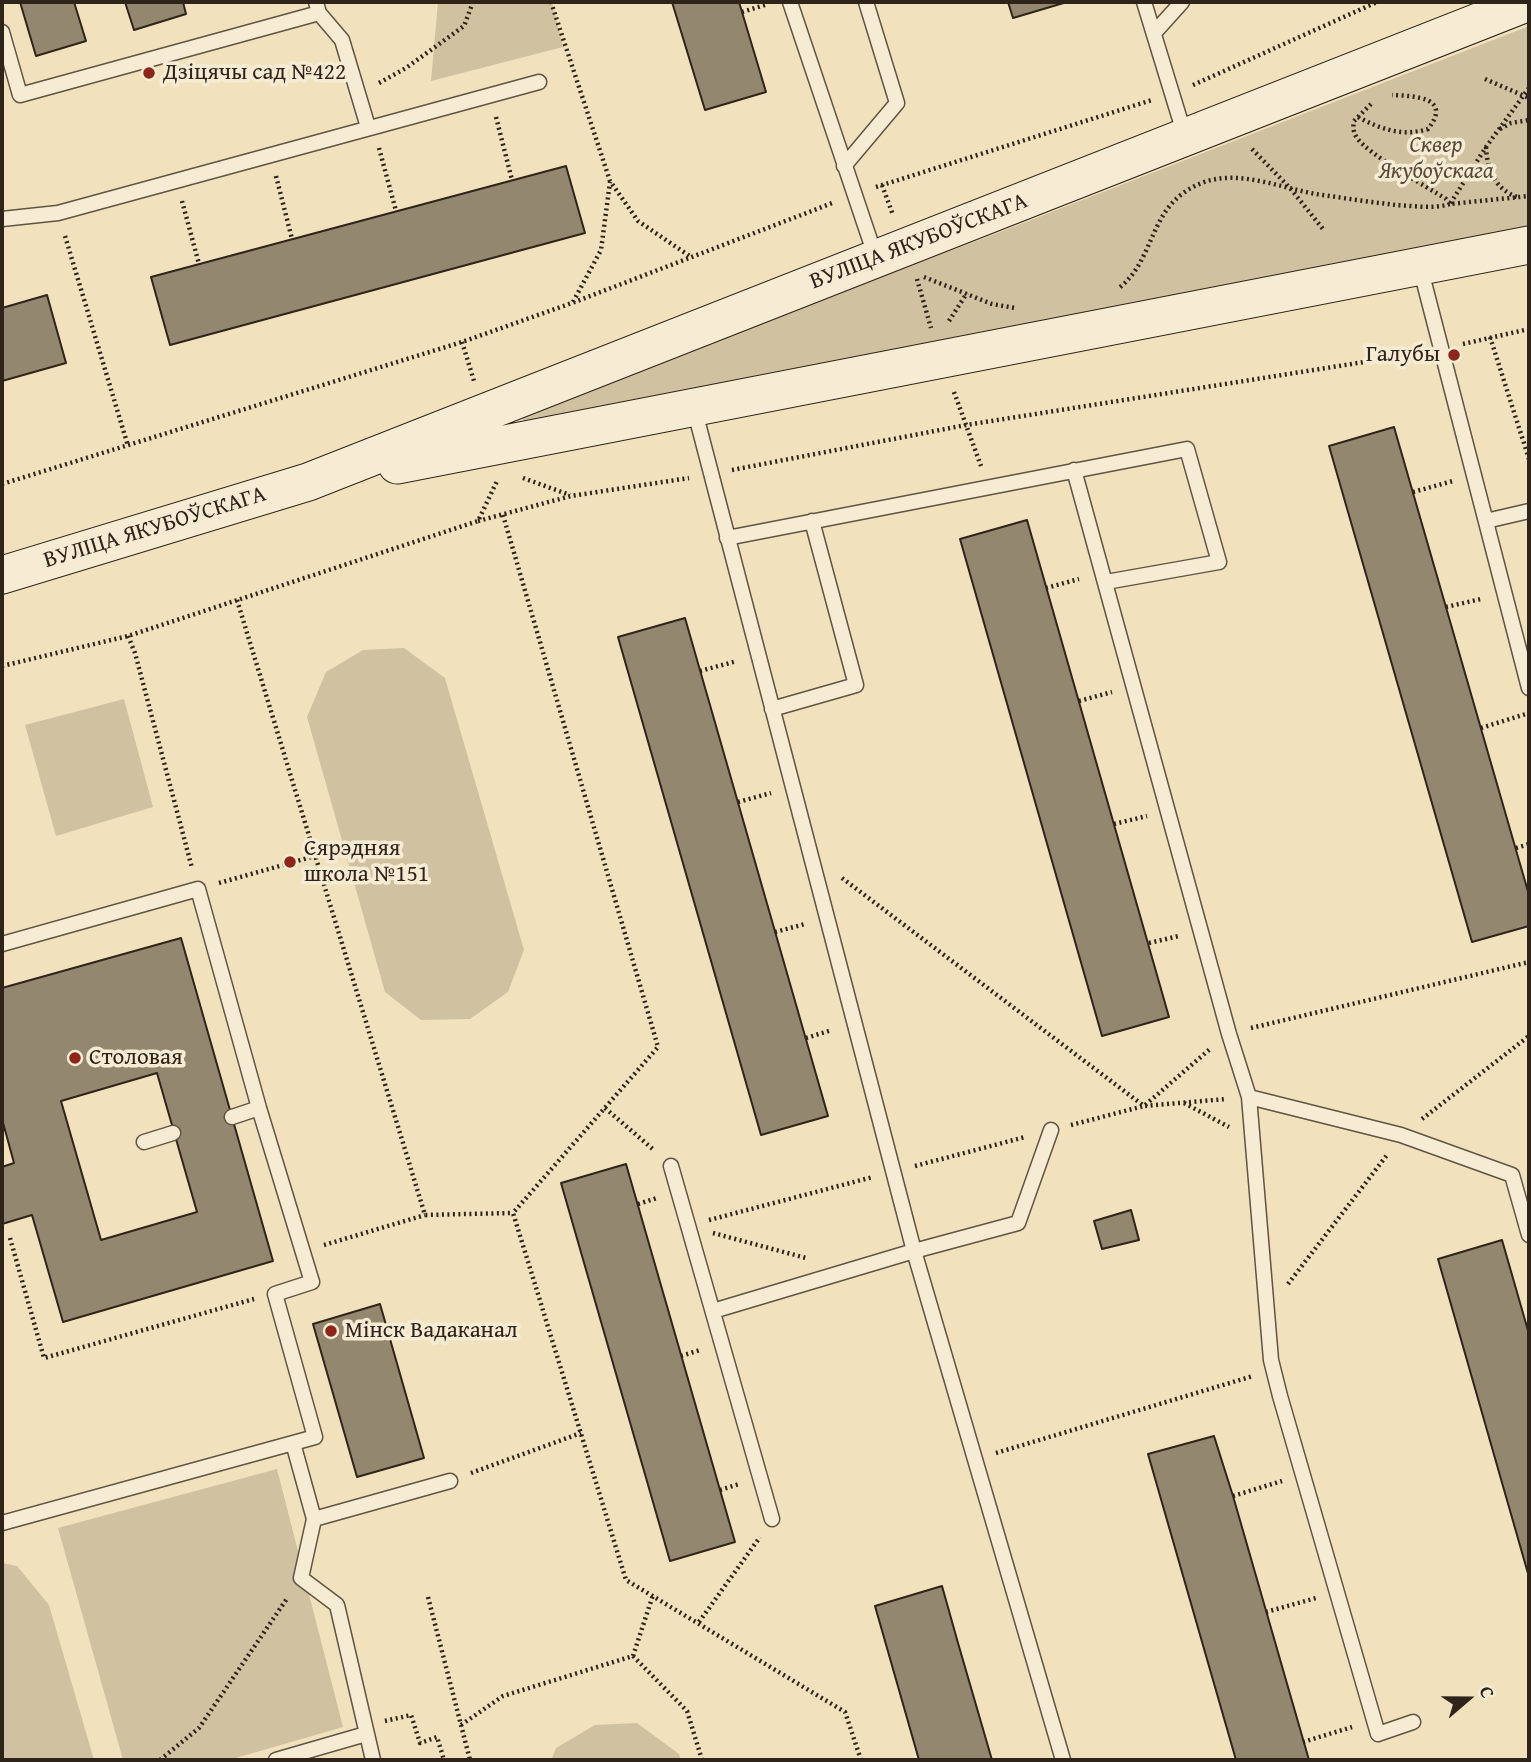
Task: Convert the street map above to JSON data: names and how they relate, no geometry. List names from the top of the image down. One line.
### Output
{"streets":{"main road":["ВУЛІЦА ЯКУБОЎСКАГА"]},"parks":["Сквер Якубоўскага"],"places":["Дзіцячы сад №422","Галубы","Сярэдняя школа №151","Столовая","Мінск Вадаканал"],"north":"right"}
